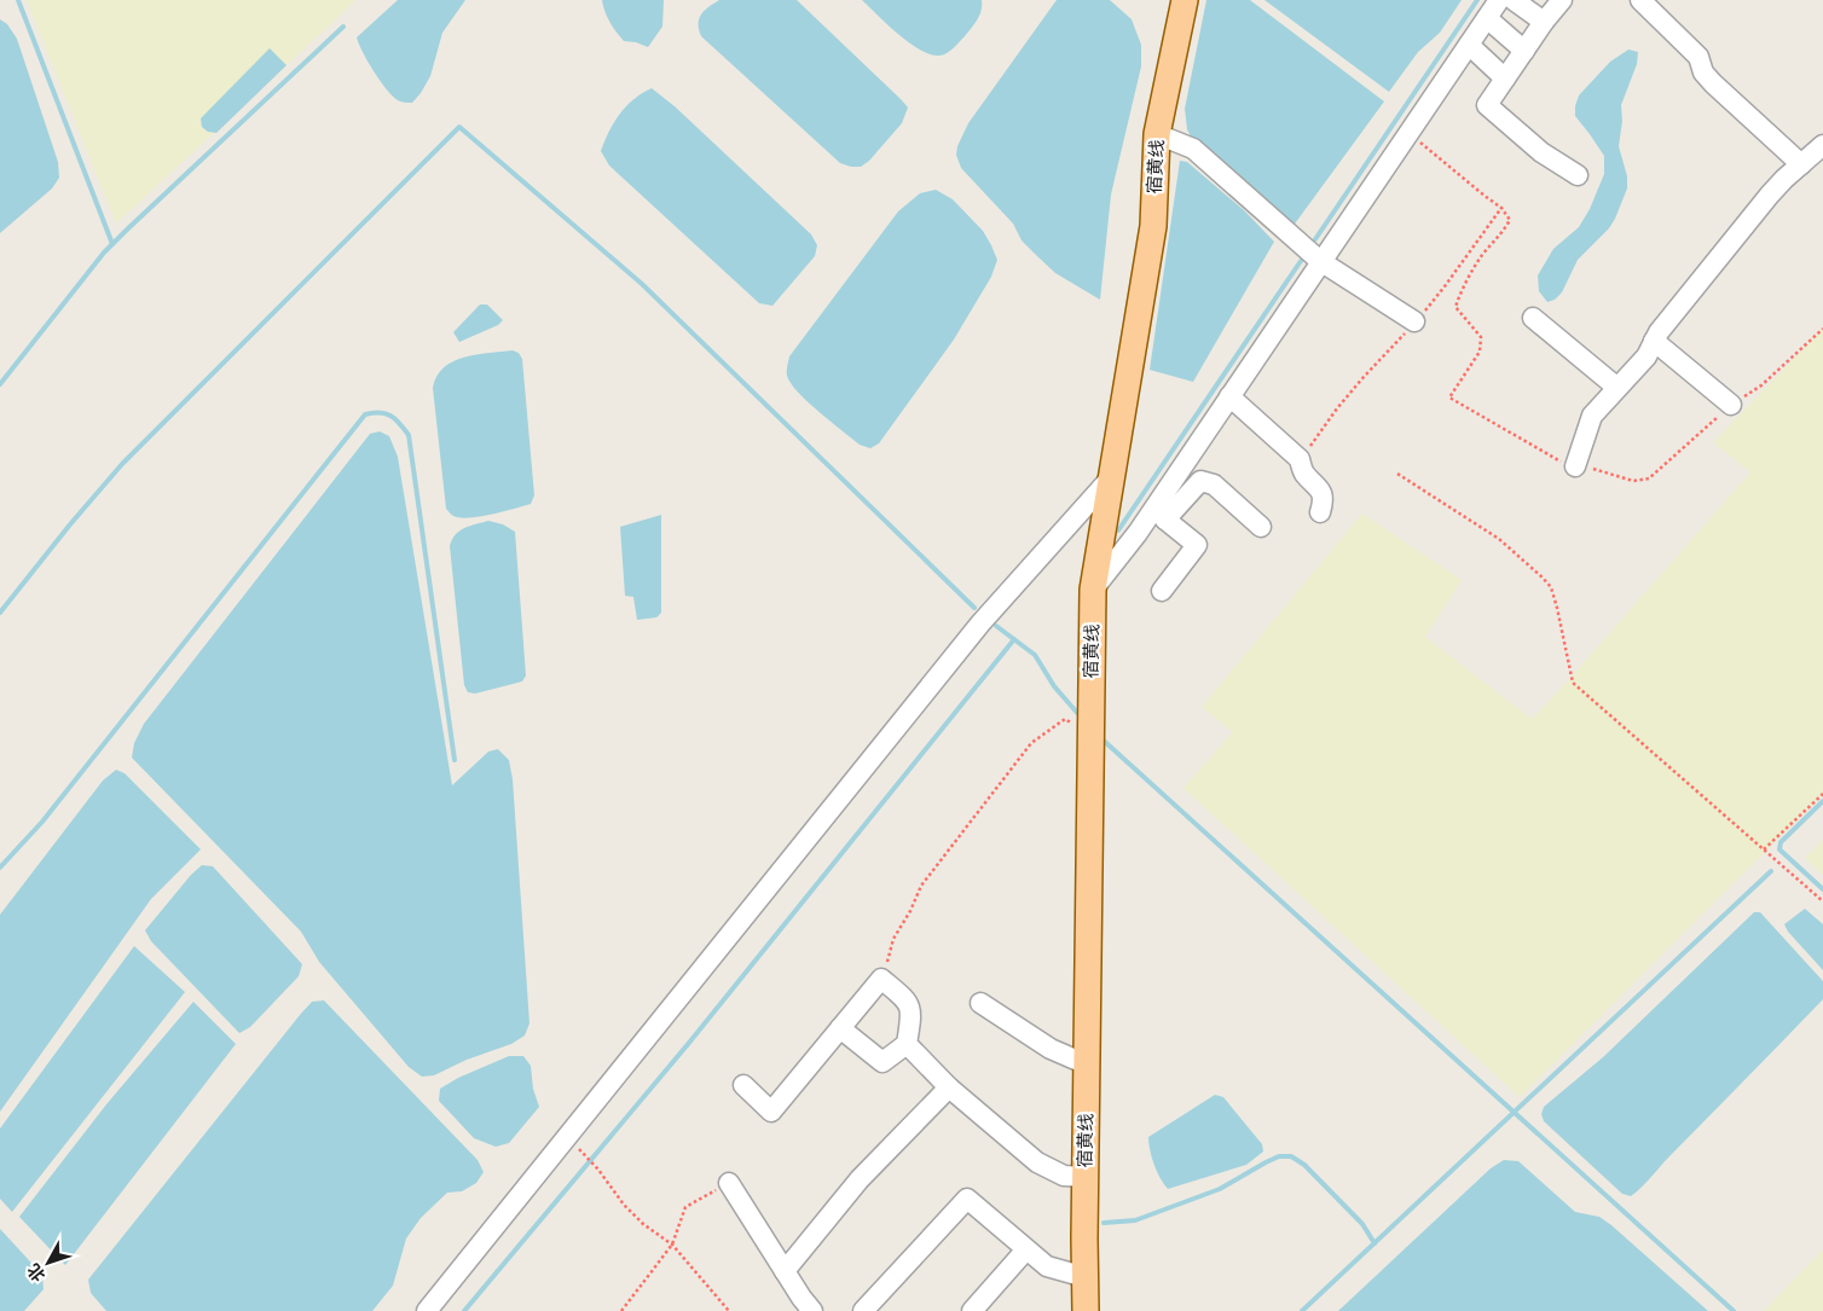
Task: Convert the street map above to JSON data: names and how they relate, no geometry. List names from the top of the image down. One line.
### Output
{"streets":{"main road":["宿黄线"]},"north":"bottom left"}
